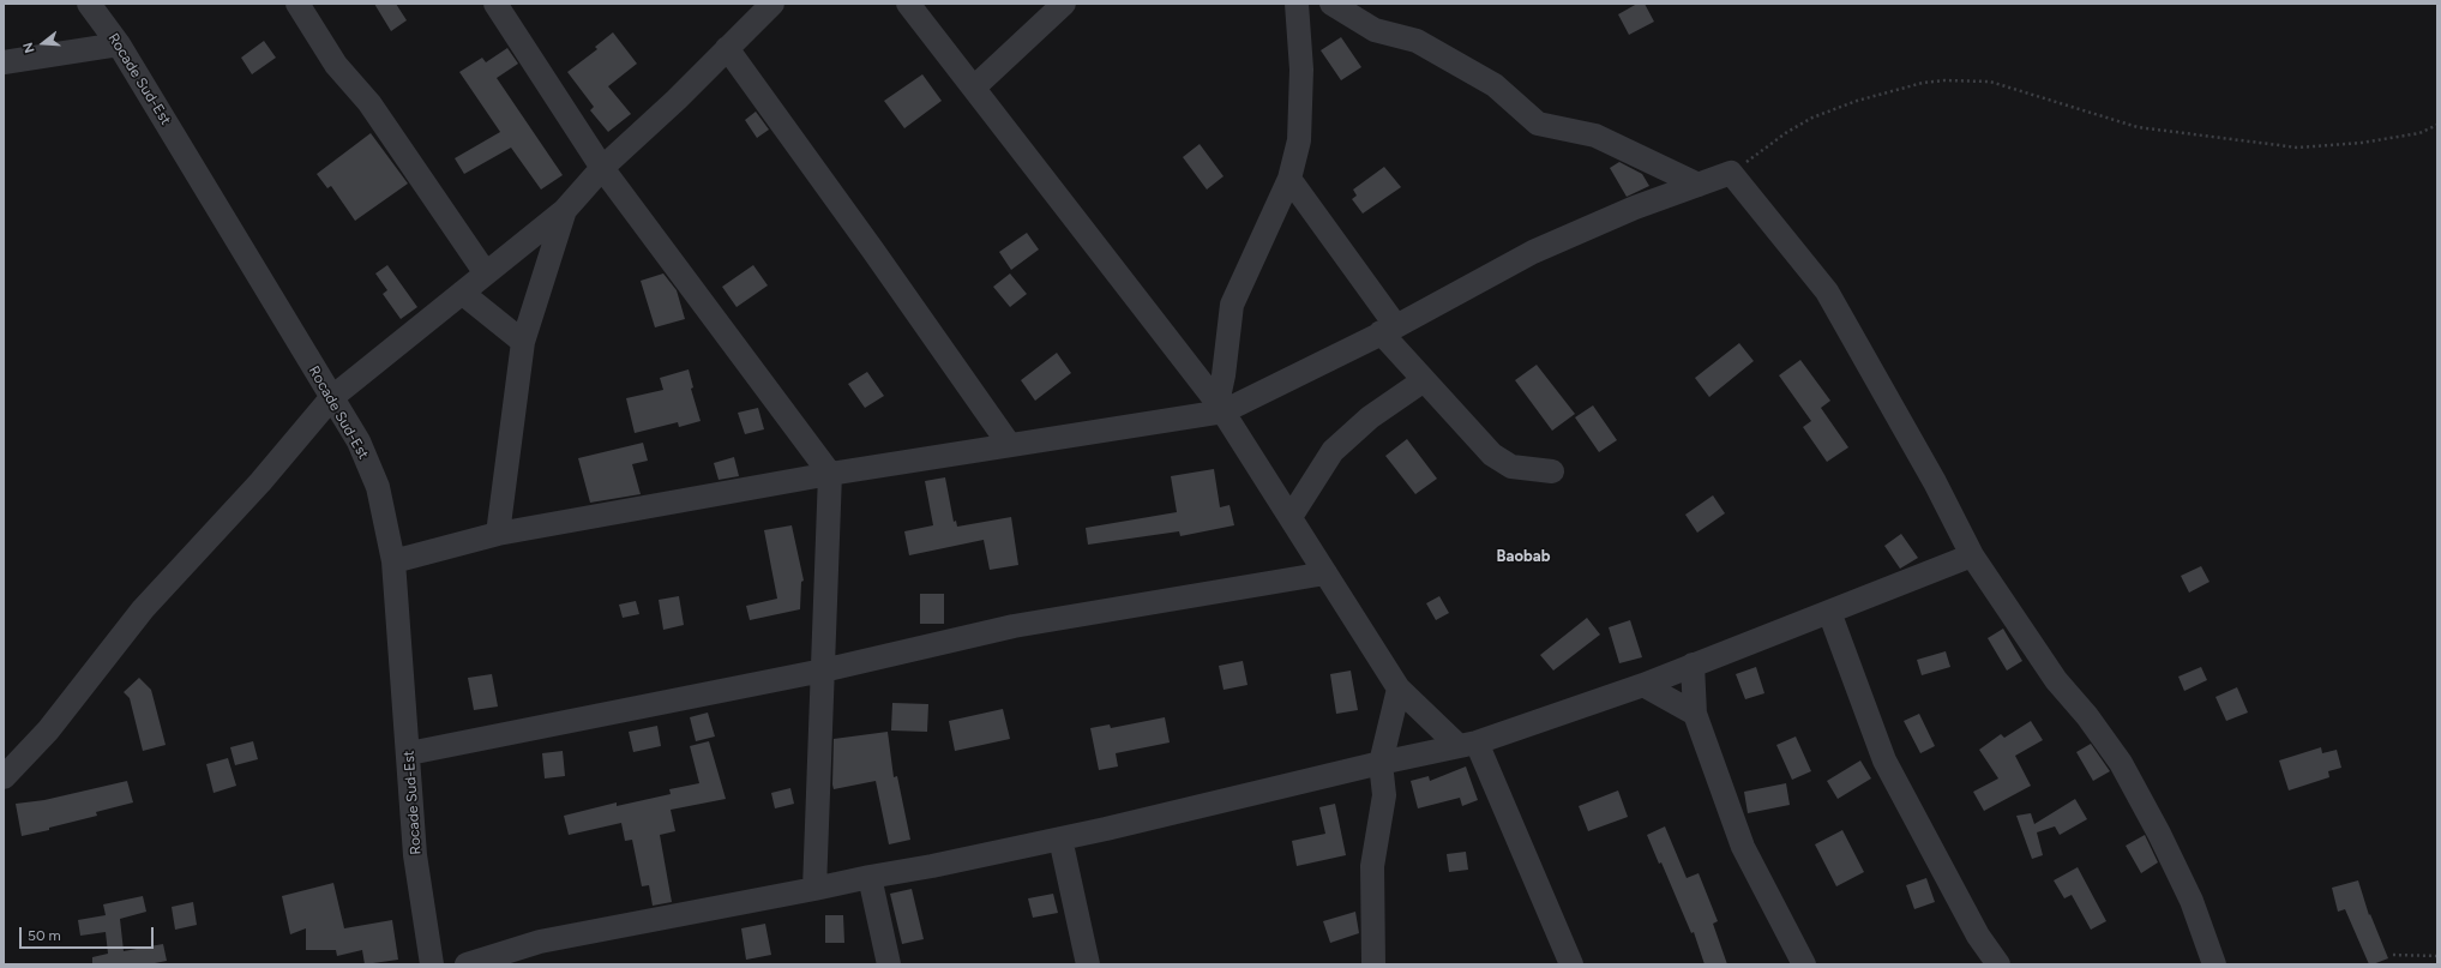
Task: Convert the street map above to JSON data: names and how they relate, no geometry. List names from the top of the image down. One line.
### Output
{"streets":{"street":["Rocade Sud-Est"]},"districts":["Baobab"],"scale_bar":"50 m","north":"left"}
